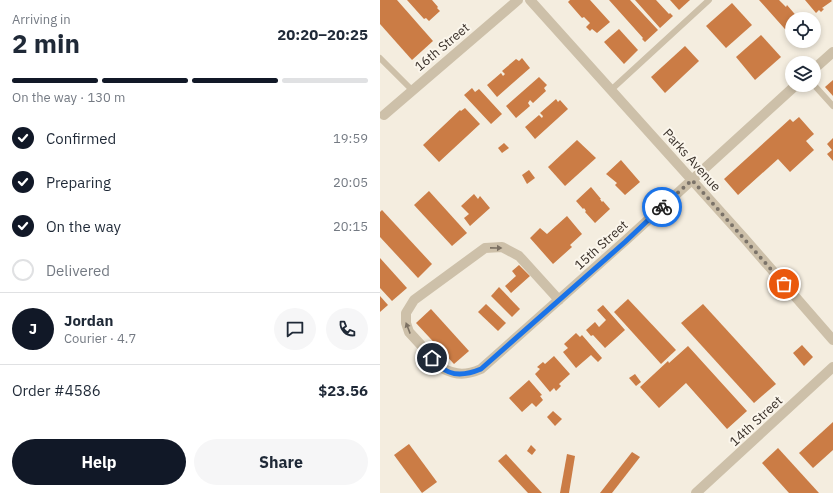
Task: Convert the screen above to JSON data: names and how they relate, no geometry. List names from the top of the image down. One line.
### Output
{"streets":{"street":["16th Street","Parks Avenue","15th Street","14th Street"]},"crossings":[["Parks Avenue","15th Street"]],"page":{"heading":["2 min","Arriving in","20:20–20:25"],"panel":["Jordan","Courier · 4.7","Order #4586","$23.56"],"bar":"On the way · 130 m","list":[["Confirmed","19:59"],["Preparing","20:05"],["On the way","20:15"],"Delivered"],"round":"J","buttons":["Help","Share"]}}
